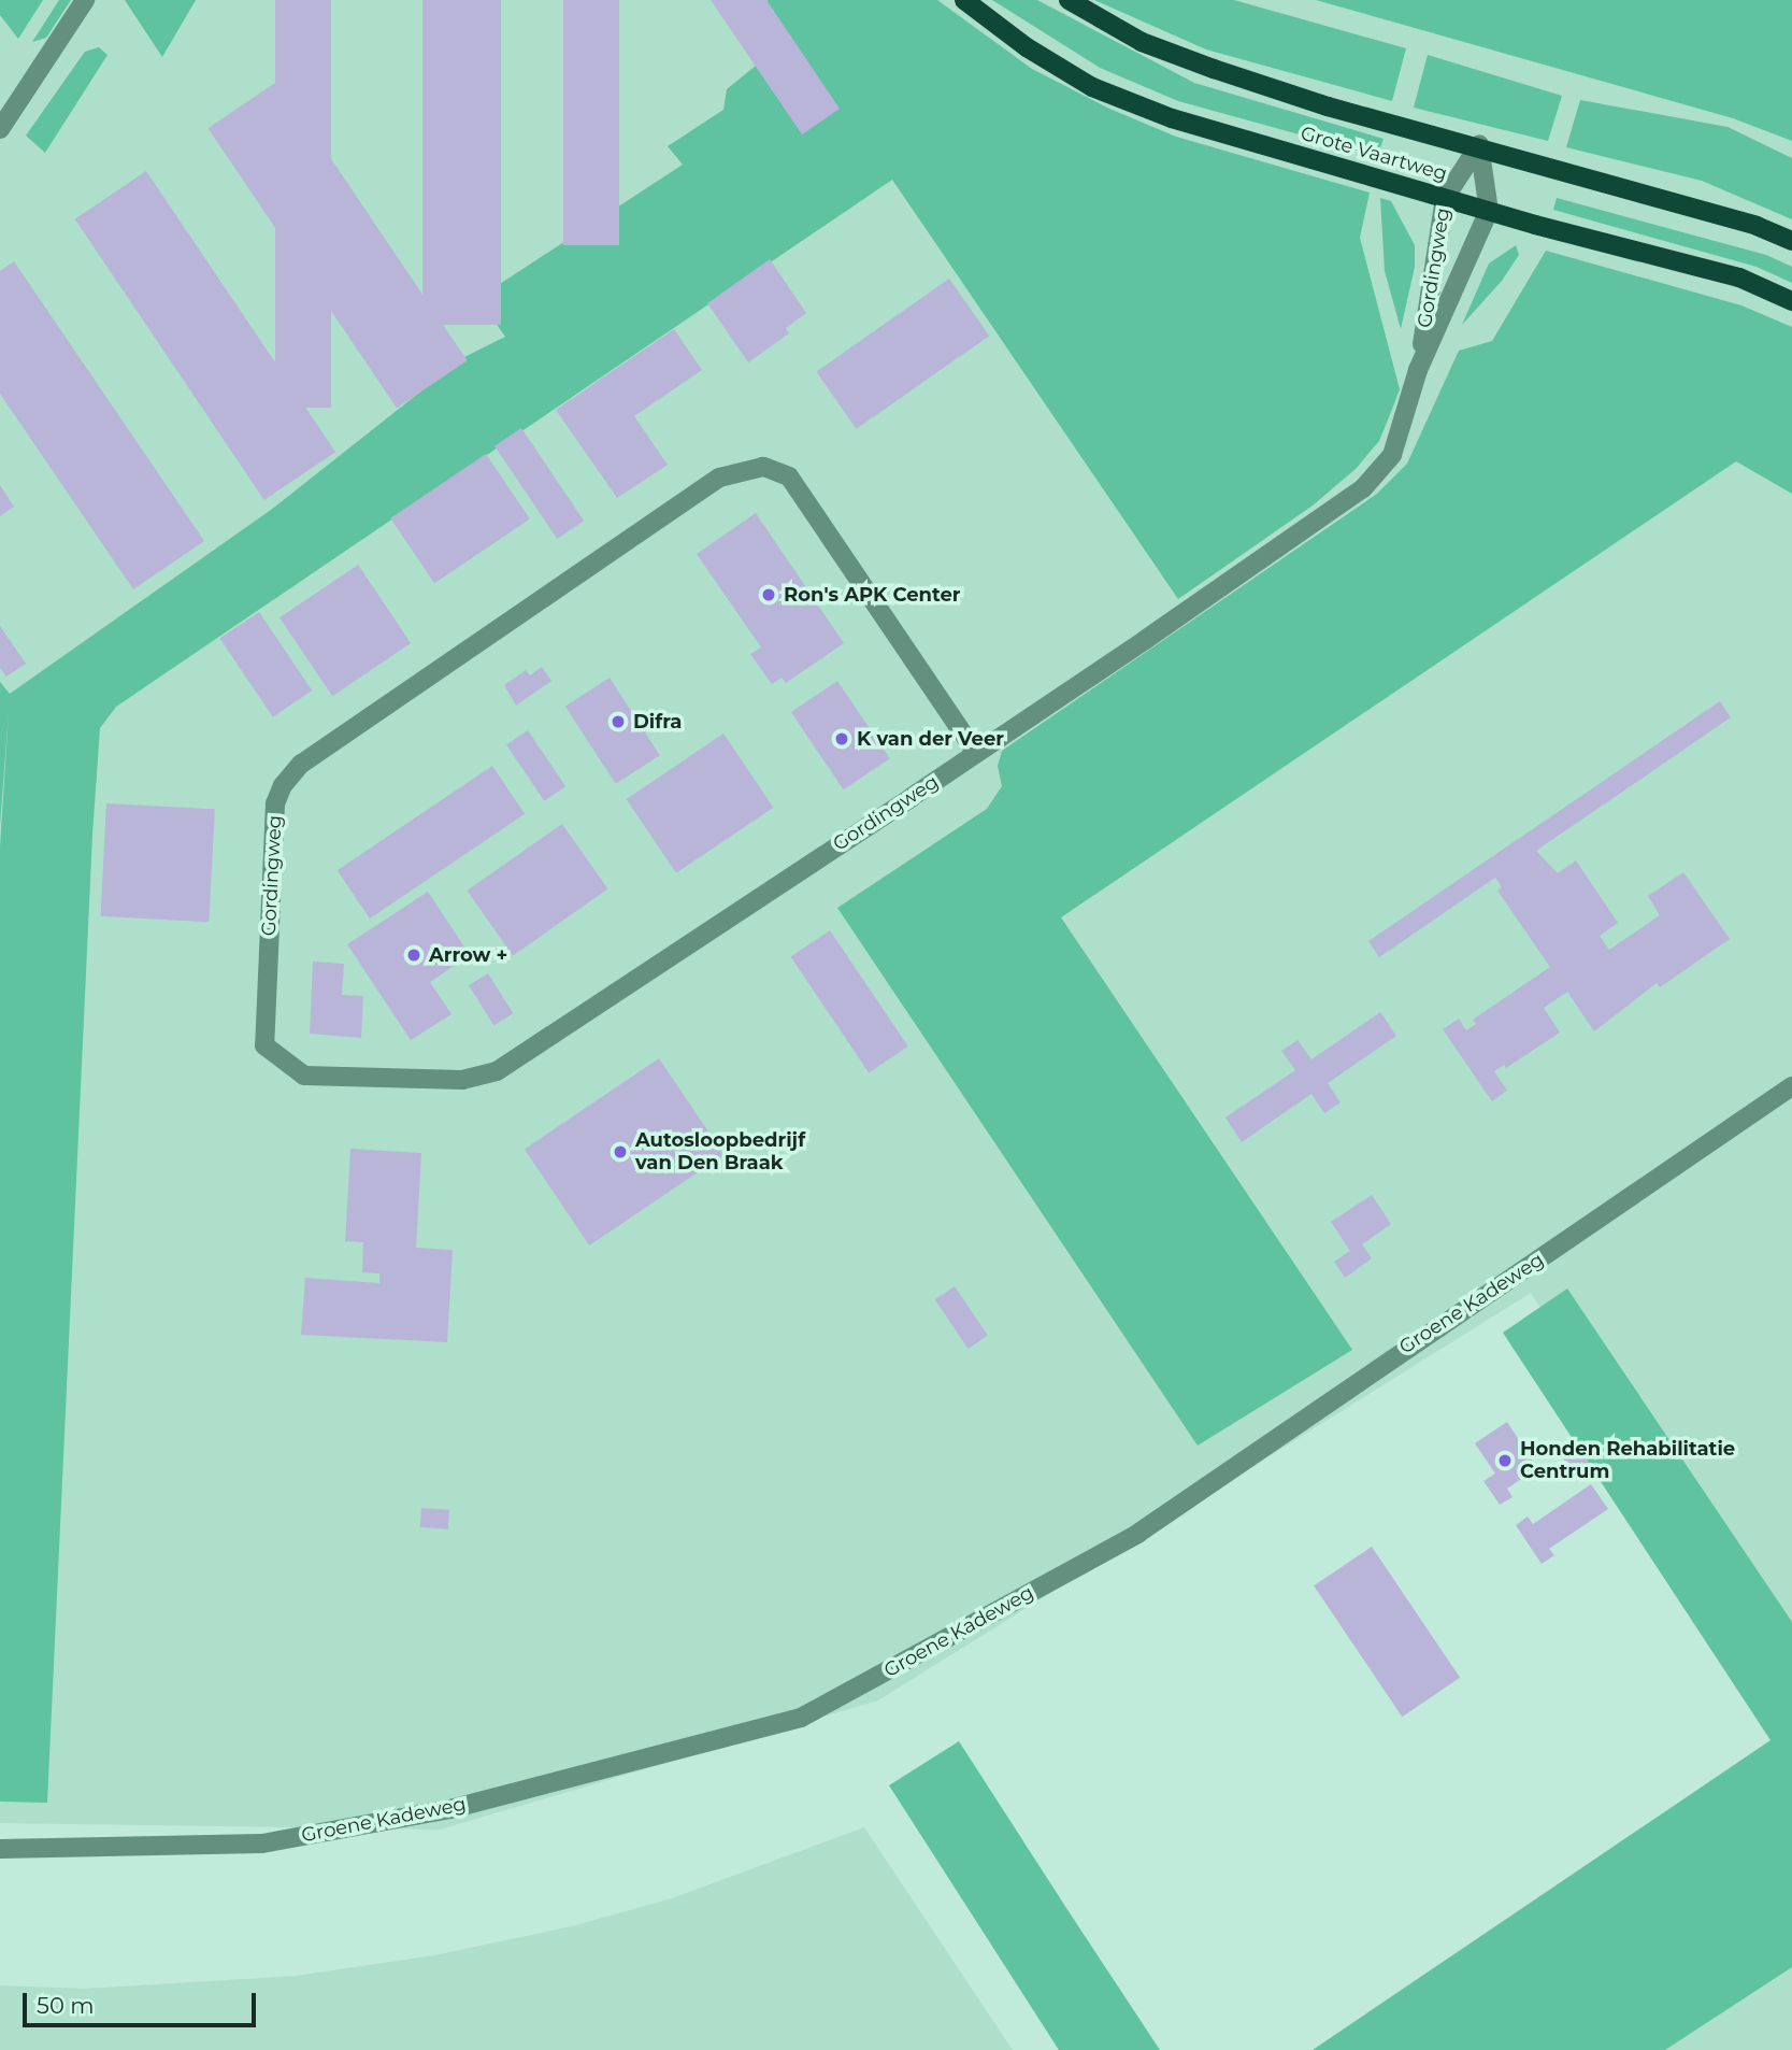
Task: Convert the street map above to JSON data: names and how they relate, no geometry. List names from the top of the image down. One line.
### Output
{"streets":{"main road":["Grote Vaartweg"],"street":["Gordingweg","Groene Kadeweg"]},"crossings":[["Grote Vaartweg","Gordingweg"]],"places":["Ron's APK Center","Difra","K van der Veer","Arrow +","Autosloopbedrijf van Den Braak","Honden Rehabilitatie Centrum"],"scale_bar":"50 m"}
